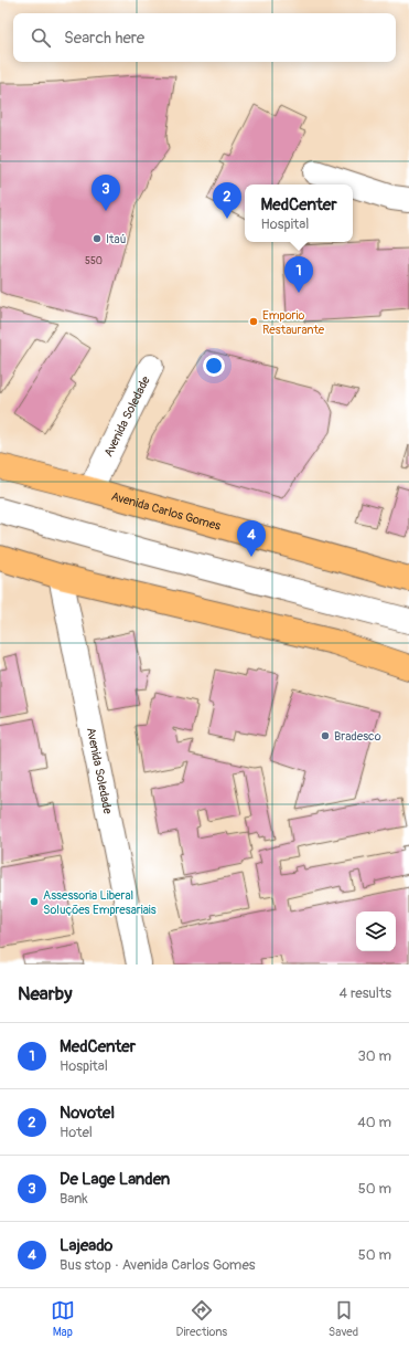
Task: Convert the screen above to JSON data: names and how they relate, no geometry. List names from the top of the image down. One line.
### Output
{"streets":{"main road":["Avenida Carlos Gomes"],"street":["Avenida Soledade"]},"crossings":[["Avenida Soledade","Avenida Carlos Gomes"]],"places":["Itaú","Emporio Restaurante","Bradesco","Assessoria Liberal Soluções Empresariais"],"house_numbers":["550"],"page":{"search":"Search here","pins":["3","2","1","4"],"popup":["MedCenter","Hospital"],"heading":["Nearby","4 results"],"list":[{"mark":"1","name":"MedCenter","note":"Hospital","value":"30 m"},{"mark":"2","name":"Novotel","note":"Hotel","value":"40 m"},{"mark":"3","name":"De Lage Landen","note":"Bank","value":"50 m"},{"mark":"4","name":"Lajeado","note":"Bus stop · Avenida Carlos Gomes","value":"50 m"}],"nav":["Map","Directions","Saved"]}}
